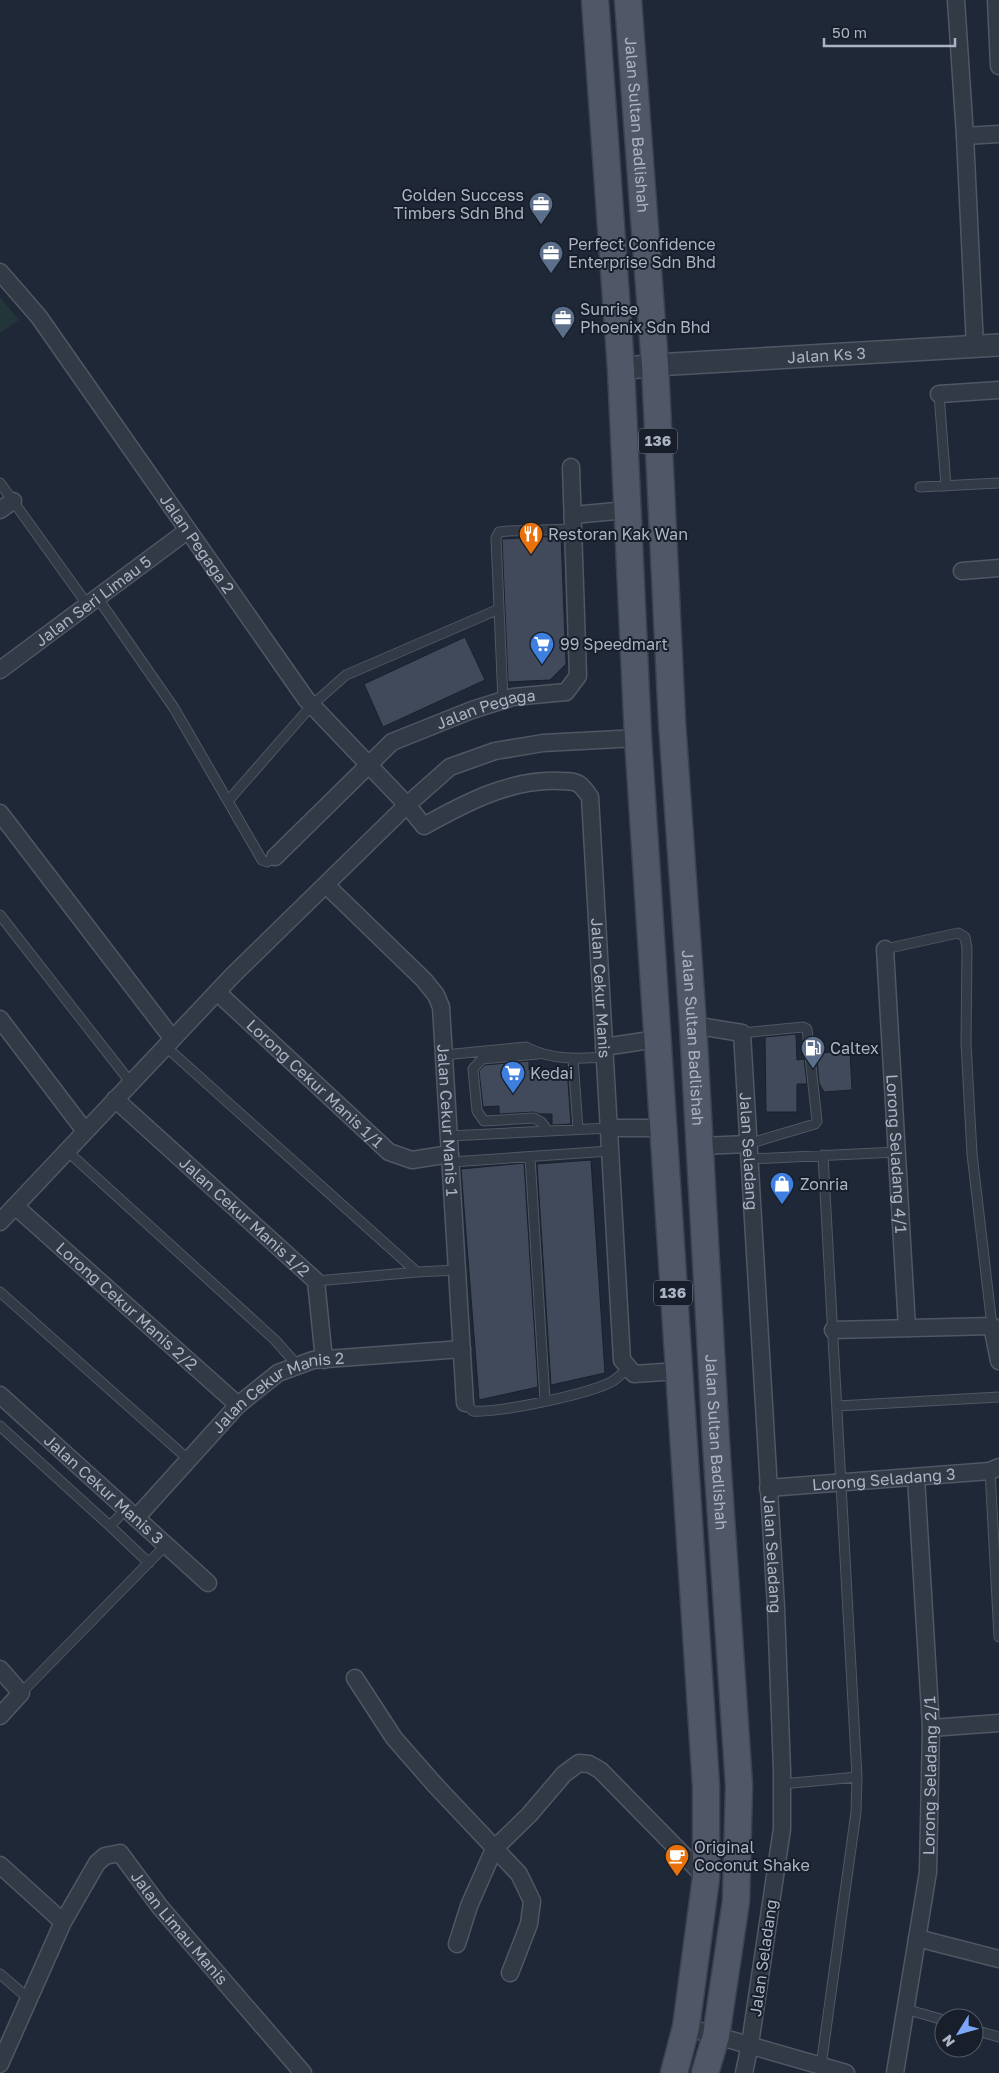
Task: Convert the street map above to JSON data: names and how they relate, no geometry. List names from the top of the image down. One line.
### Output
{"streets":{"main road":["Jalan Sultan Badlishah","136"],"street":["Jalan Ks 3","Jalan Pegaga 2","Jalan Seri Limau 5","Jalan Pegaga","Jalan Cekur Manis","Lorong Cekur Manis 1/1","Jalan Cekur Manis 1","Jalan Seladang","Lorong Seladang 4/1","Jalan Cekur Manis 1/2","Lorong Cekur Manis 2/2","Jalan Cekur Manis 2","Lorong Seladang 3","Jalan Cekur Manis 3","Lorong Seladang 2/1","Jalan Limau Manis"]},"crossings":[["Jalan Sultan Badlishah","Jalan Ks 3"],["Jalan Pegaga 2","Jalan Seri Limau 5"],["Jalan Pegaga 2","Jalan Pegaga"],["Jalan Pegaga 2","Jalan Cekur Manis"],["Lorong Cekur Manis 1/1","Jalan Cekur Manis 1"],["Jalan Cekur Manis 1","Jalan Cekur Manis 2"],["Jalan Seladang","Lorong Seladang 3"],["Jalan Cekur Manis 1/2","Jalan Cekur Manis 2"],["Lorong Cekur Manis 2/2","Jalan Cekur Manis 2"],["Jalan Cekur Manis 2","Jalan Cekur Manis 3"],["Lorong Seladang 3","Lorong Seladang 2/1"]],"places":{"office":["Golden Success Timbers Sdn Bhd","Perfect Confidence Enterprise Sdn Bhd","Sunrise Phoenix Sdn Bhd"],"restaurant":["Restoran Kak Wan"],"supermarket":["99 Speedmart","Kedai"],"fuel station":["Caltex"],"shop":["Zonria"],"cafe":["Original Coconut Shake"]},"scale_bar":"50 m","north":"bottom left"}
